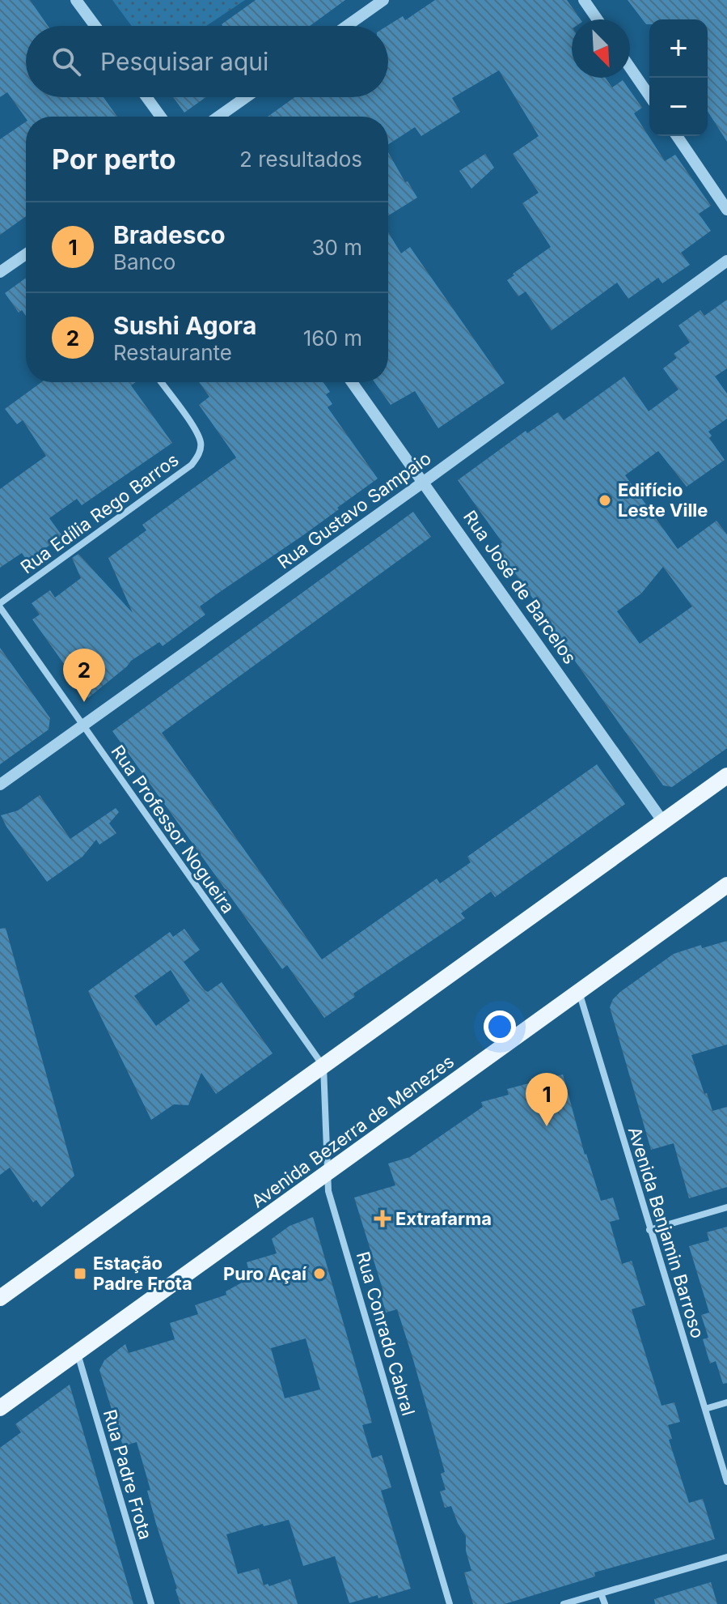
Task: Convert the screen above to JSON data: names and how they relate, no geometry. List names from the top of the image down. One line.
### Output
{"streets":{"main road":["Avenida Bezerra de Menezes"],"street":["Rua Gustavo Sampaio","Rua Edília Rego Barros","Rua José de Barcelos","Rua Professor Nogueira","Avenida Benjamin Barroso","Rua Conrado Cabral","Rua Padre Frota"]},"crossings":[["Rua Gustavo Sampaio","Rua José de Barcelos"],["Rua Gustavo Sampaio","Rua Professor Nogueira"],["Rua Edília Rego Barros","Rua Professor Nogueira"],["Rua Professor Nogueira","Rua Conrado Cabral"],["Avenida Bezerra de Menezes","Avenida Benjamin Barroso"],["Avenida Bezerra de Menezes","Rua Conrado Cabral"],["Avenida Bezerra de Menezes","Rua Padre Frota"]],"places":{"other":["Edifício Leste Ville","Puro Açaí"],"health":["Extrafarma"],"transit":["Estação Padre Frota"]},"north":"bottom right","page":{"map_buttons":["+","−"],"search":"Pesquisar aqui","heading":["Por perto","2 resultados"],"list":[{"mark":"1","name":"Bradesco","note":"Banco","value":"30 m"},{"mark":"2","name":"Sushi Agora","note":"Restaurante","value":"160 m"}],"pins":["2","1"]}}
